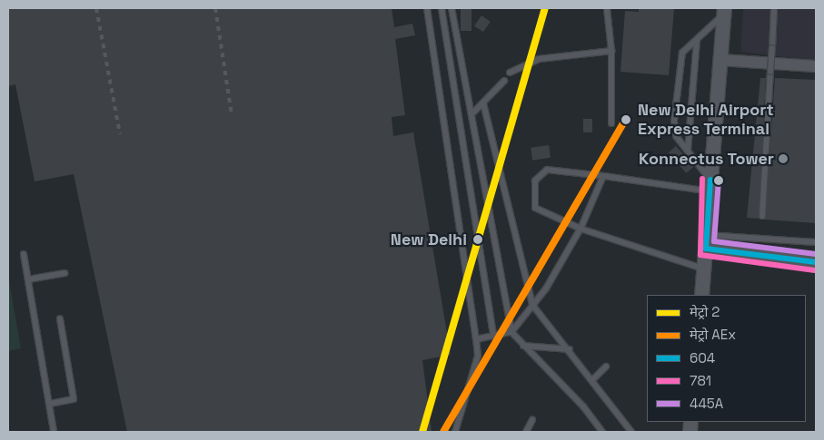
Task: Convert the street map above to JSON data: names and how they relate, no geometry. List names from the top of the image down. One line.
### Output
{"places":["New Delhi Airport Express Terminal","Konnectus Tower","New Delhi"],"lines":["metro line 2","metro line AEx","transit line 781","transit line 604","transit line 445A"],"legend":["मेट्रो 2","मेट्रो AEx","604","781","445A"]}
